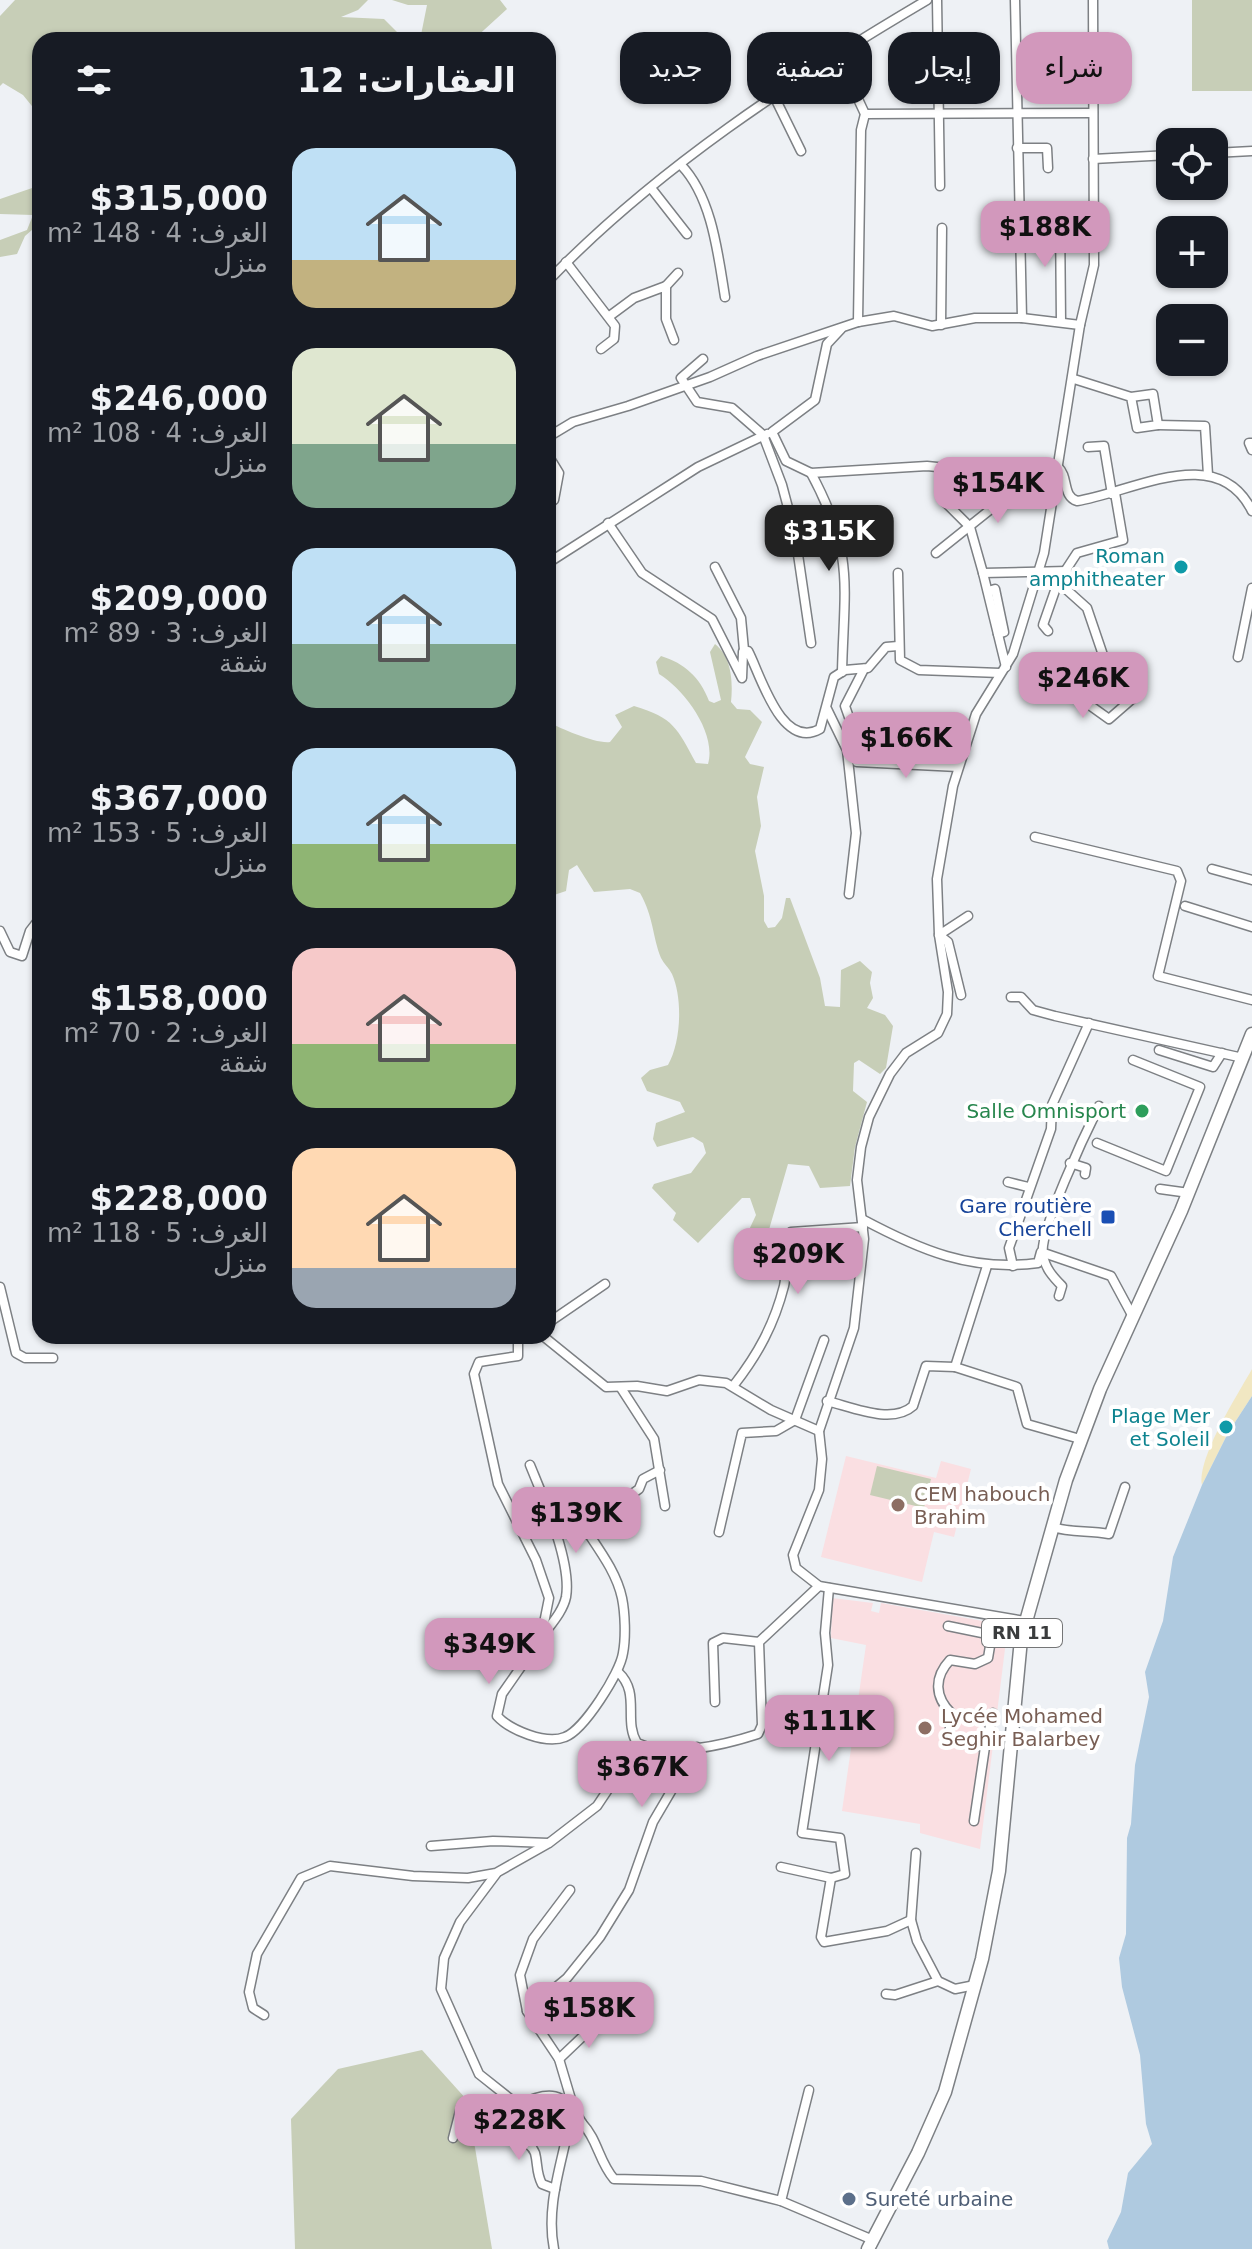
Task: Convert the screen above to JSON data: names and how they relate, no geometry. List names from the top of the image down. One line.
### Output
{"streets":{"main road":["RN 11"]},"places":{"other":["Roman amphitheater","Salle Omnisport","Plage Mer et Soleil","CEM habouch Brahim","Lycée Mohamed Seghir Balarbey","Sureté urbaine"],"transit":["Gare routière Cherchell"]},"page":{"chip":["شراء","إيجار","تصفية","جديد"],"heading":"العقارات: 12","map_buttons":["+","−"],"list":[{"name":"$315,000","note":"الغرف: 4 · 148 m² · منزل"},{"name":"$246,000","note":"الغرف: 4 · 108 m² · منزل"},{"name":"$209,000","note":"الغرف: 3 · 89 m² · شقة"},{"name":"$367,000","note":"الغرف: 5 · 153 m² · منزل"},{"name":"$158,000","note":"الغرف: 2 · 70 m² · شقة"},{"name":"$228,000","note":"الغرف: 5 · 118 m² · منزل"}],"price":["$188K","$154K","$315K","$246K","$166K","$209K","$139K","$349K","$111K","$367K","$158K","$228K"]}}
